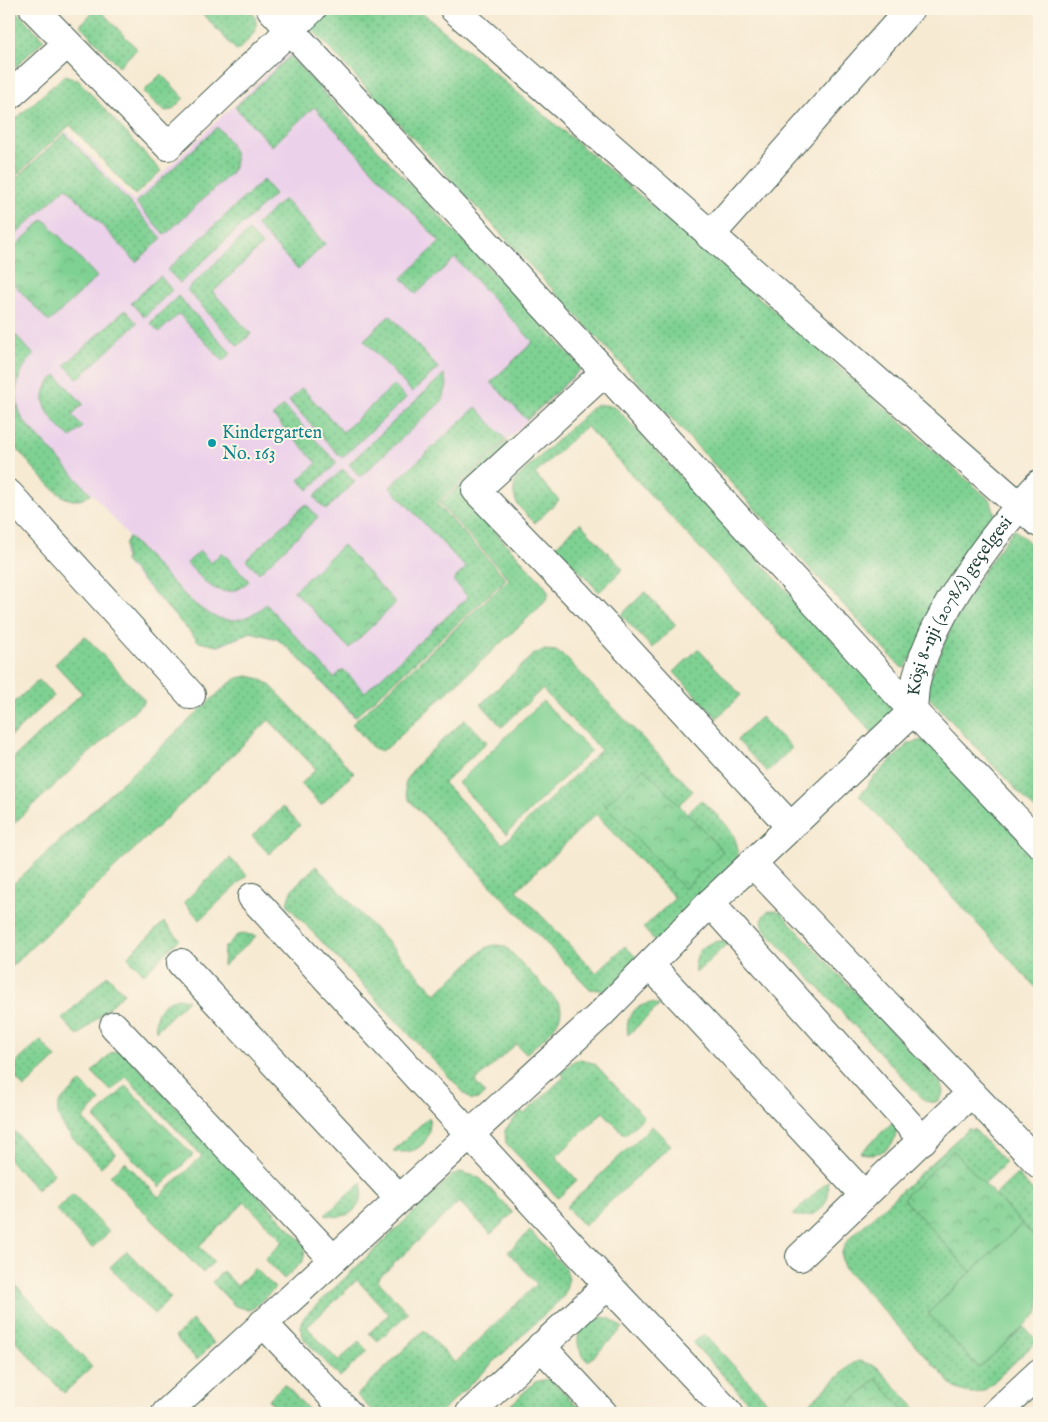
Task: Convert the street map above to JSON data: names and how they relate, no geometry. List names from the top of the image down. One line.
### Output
{"streets":{"street":["Köşi 8-nji (2078/3) geçelgesi"]},"places":["Kindergarten No. 163"]}
